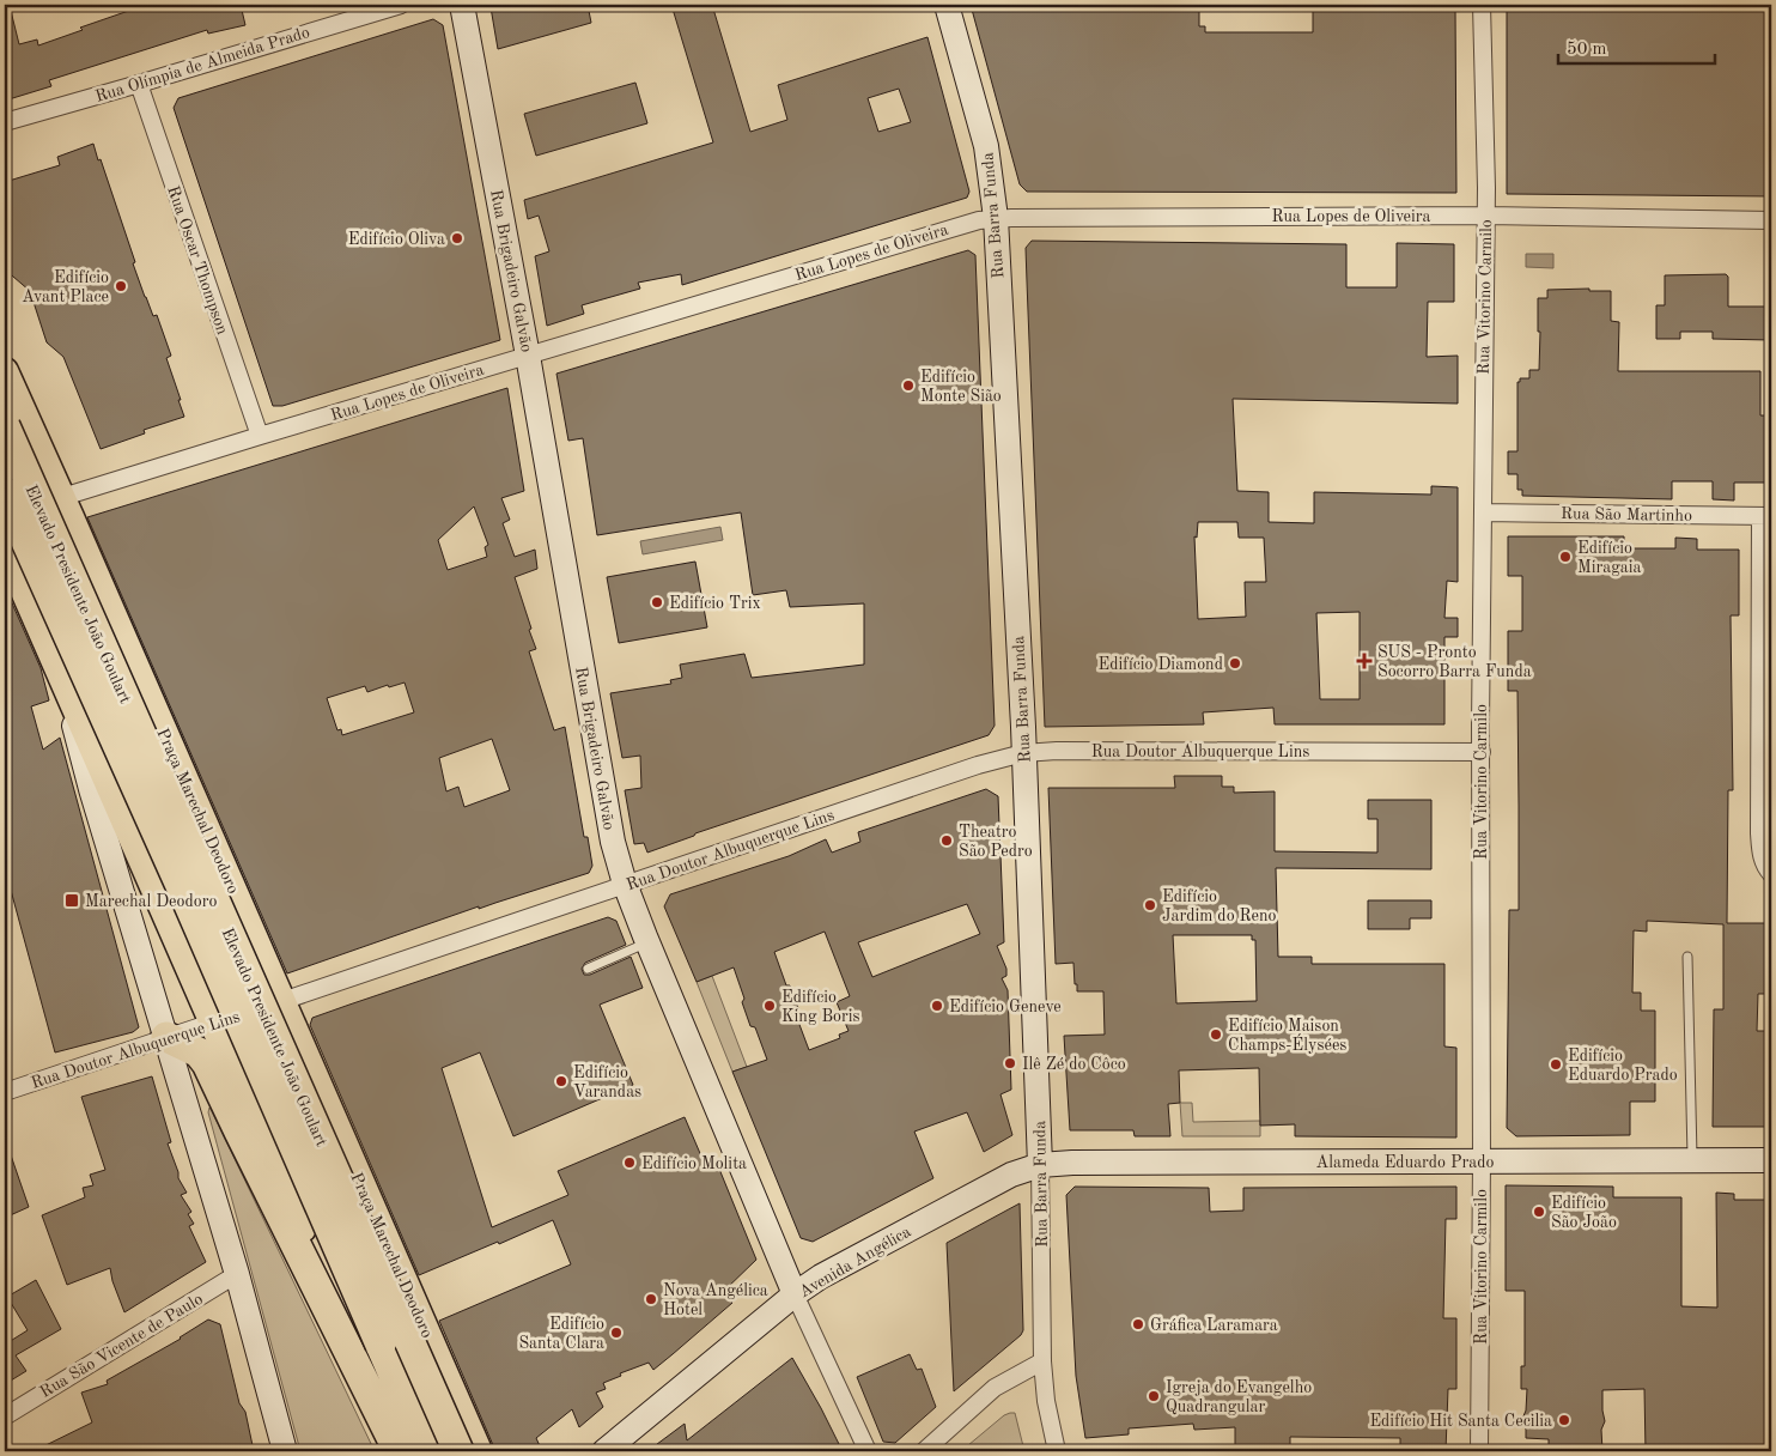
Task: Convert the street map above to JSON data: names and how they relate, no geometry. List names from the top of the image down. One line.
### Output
{"streets":{"highway":["Elevado Presidente João Goulart"],"main road":["Praça Marechal Deodoro"],"street":["Rua Olímpia de Almeida Prado","Rua Barra Funda","Rua Lopes de Oliveira","Rua Oscar Thompson","Rua Brigadeiro Galvão","Rua Vitorino Carmilo","Rua São Martinho","Rua Doutor Albuquerque Lins","Alameda Eduardo Prado","Avenida Angélica","Rua São Vicente de Paulo"]},"crossings":[["Rua Olímpia de Almeida Prado","Rua Oscar Thompson"],["Rua Barra Funda","Rua Lopes de Oliveira"],["Rua Barra Funda","Rua Doutor Albuquerque Lins"],["Rua Barra Funda","Alameda Eduardo Prado"],["Rua Barra Funda","Avenida Angélica"],["Rua Lopes de Oliveira","Rua Oscar Thompson"],["Rua Lopes de Oliveira","Rua Brigadeiro Galvão"],["Rua Lopes de Oliveira","Rua Vitorino Carmilo"],["Rua Lopes de Oliveira","Praça Marechal Deodoro"],["Rua Brigadeiro Galvão","Rua Doutor Albuquerque Lins"],["Rua Brigadeiro Galvão","Avenida Angélica"],["Rua Vitorino Carmilo","Rua São Martinho"],["Rua Vitorino Carmilo","Rua Doutor Albuquerque Lins"],["Rua Vitorino Carmilo","Alameda Eduardo Prado"],["Rua Doutor Albuquerque Lins","Praça Marechal Deodoro"],["Alameda Eduardo Prado","Avenida Angélica"]],"places":{"other":["Edifício Oliva","Edifício Avant Place","Edifício Monte Sião","Edifício Miragaia","Edifício Trix","Edifício Diamond","Theatro São Pedro","Edifício Jardim do Reno","Edifício King Boris","Edifício Geneve","Edifício Maison Champs-Élysées","Ilê Zé do Côco","Edifício Eduardo Prado","Edifício Varandas","Edifício Molita","Edifício São João","Nova Angélica Hotel","Gráfica Laramara","Edifício Santa Clara","Igreja do Evangelho Quadrangular","Edifício Hit Santa Cecilia"],"health":["SUS - Pronto Socorro Barra Funda"],"transit":["Marechal Deodoro"]},"scale_bar":"50 m"}
